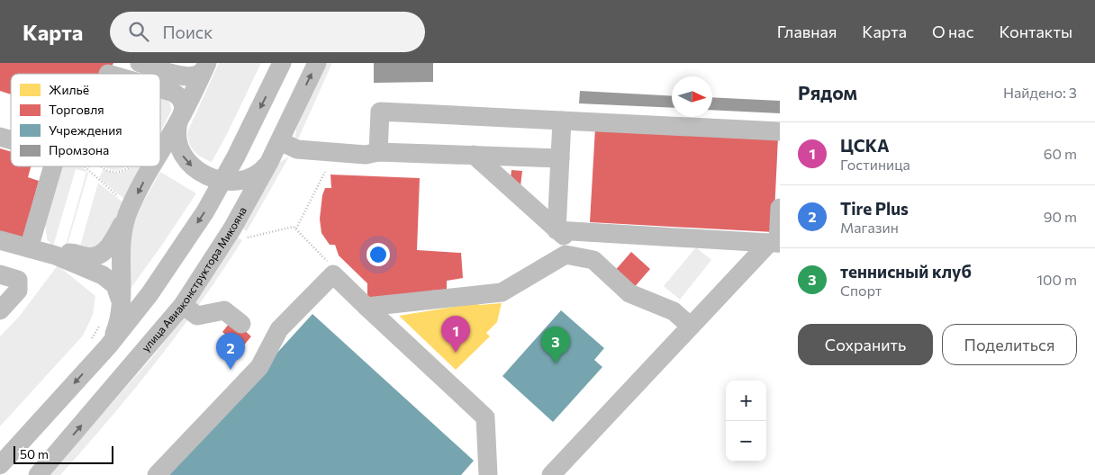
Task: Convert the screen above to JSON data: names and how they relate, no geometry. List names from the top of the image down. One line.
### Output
{"streets":{"street":["улица Авиаконструктора Микояна"]},"legend":["Жильё","Торговля","Учреждения","Промзона"],"scale_bar":"50 m","north":"right","page":{"header":"Карта","search":"Поиск","nav":["Главная","Карта","О нас","Контакты"],"heading":["Рядом","Найдено: 3"],"list":[{"mark":"1","name":"ЦСКА","note":"Гостиница","value":"60 m"},{"mark":"2","name":"Tire Plus","note":"Магазин","value":"90 m"},{"mark":"3","name":"теннисный клуб","note":"Спорт","value":"100 m"}],"buttons":["Сохранить","Поделиться"],"pins":["1","3","2"],"map_buttons":["+","−"],"scale":"50 m"}}
